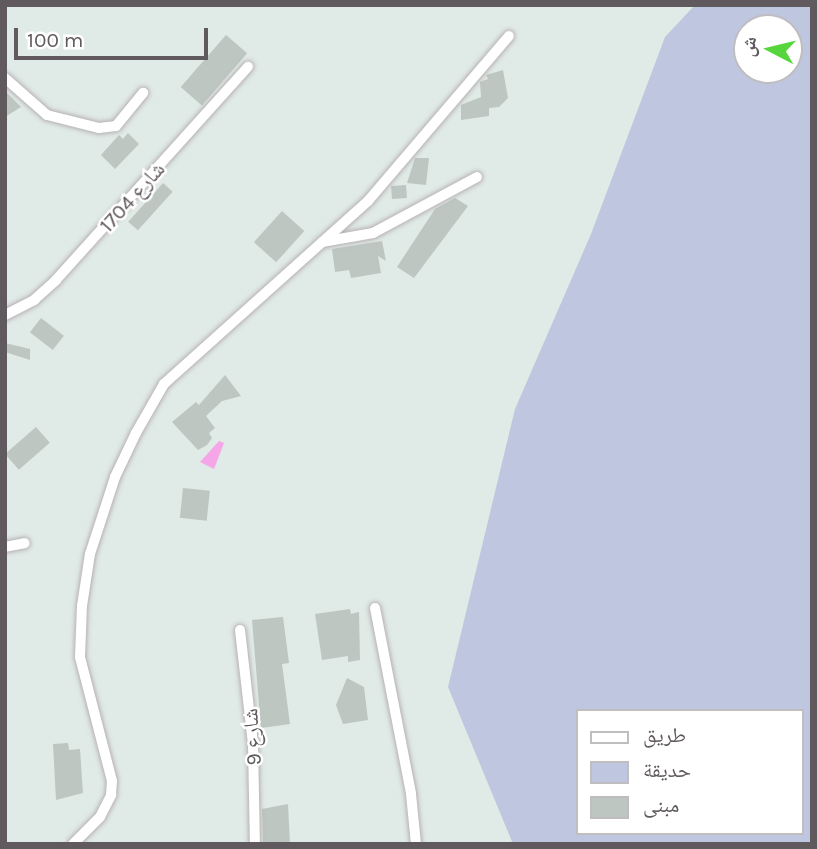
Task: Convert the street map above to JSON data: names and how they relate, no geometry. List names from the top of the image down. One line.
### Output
{"streets":{"street":["شارع 1704","شارع 9"]},"legend":["طريق","حديقة","مبنى"],"scale_bar":"100 m","north":"left"}
